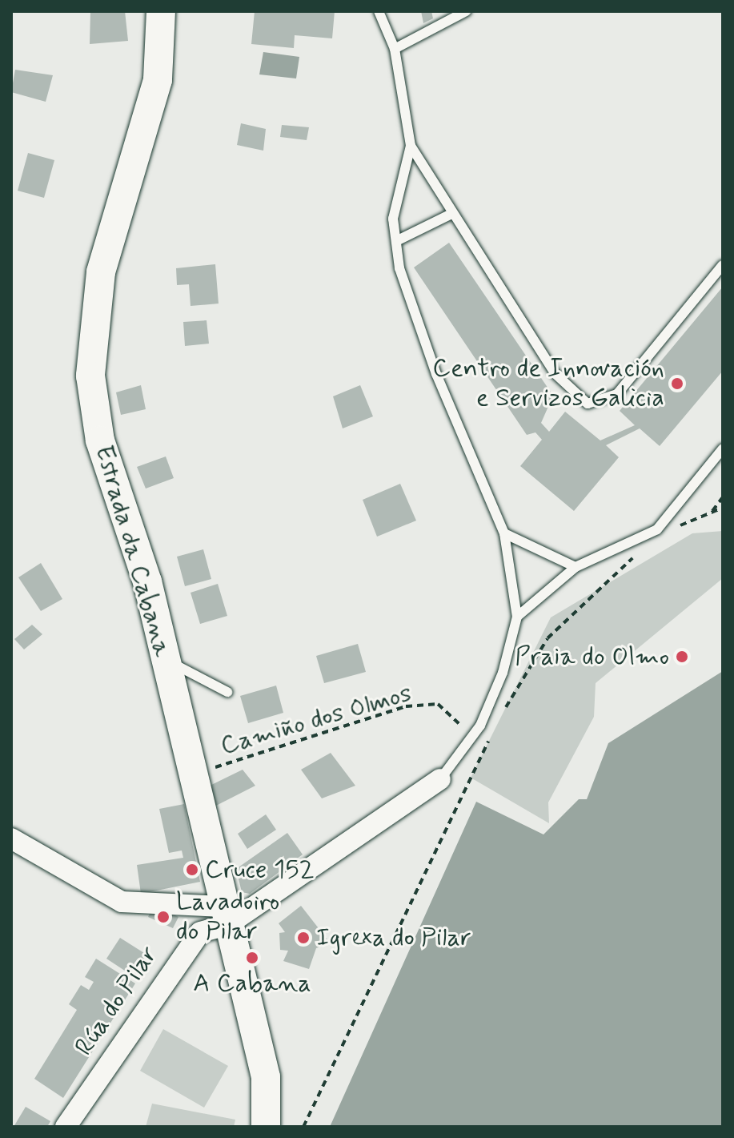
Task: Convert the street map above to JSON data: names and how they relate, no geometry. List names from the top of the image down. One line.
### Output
{"streets":{"main road":["Estrada da Cabana"],"street":["Rúa do Pilar"],"path":["Camiño dos Olmos"]},"crossings":[["Estrada da Cabana","Camiño dos Olmos"],["Estrada da Cabana","Rúa do Pilar"]],"places":["Centro de Innovación e Servizos Galicia","Praia do Olmo","Cruce 152","Lavadoiro do Pilar","Igrexa do Pilar","A Cabana"]}
